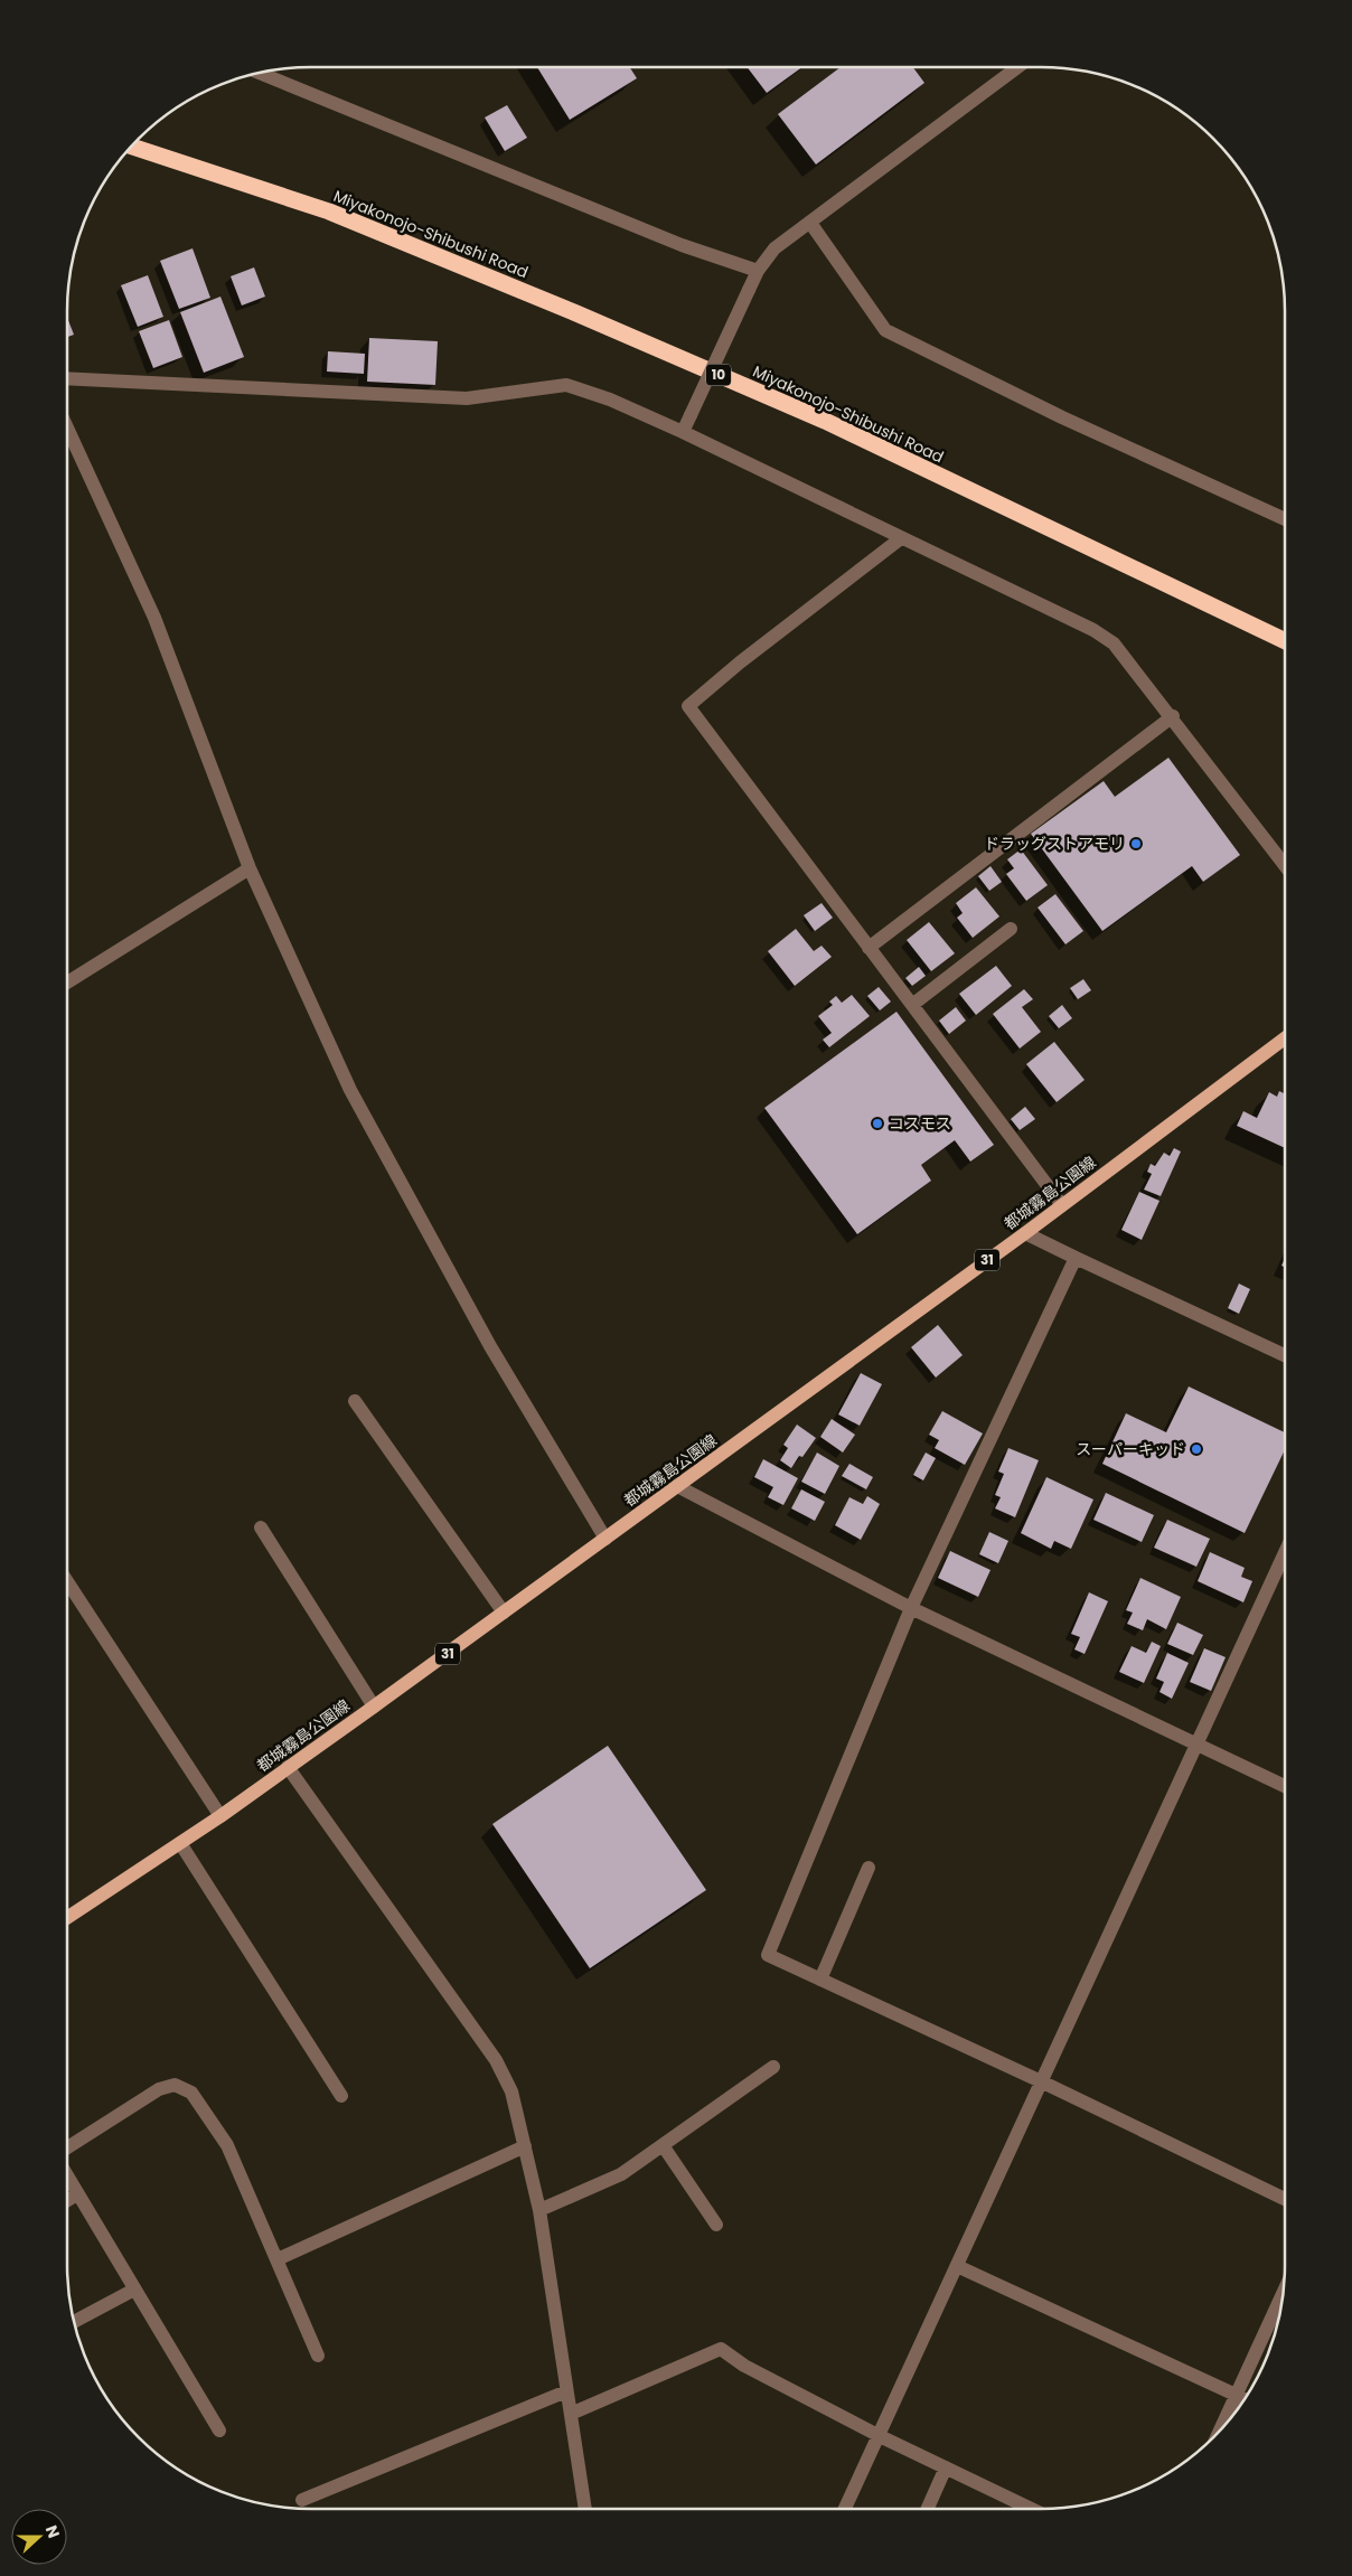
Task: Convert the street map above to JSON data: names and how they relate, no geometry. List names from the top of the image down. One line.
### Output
{"streets":{"highway":["Miyakonojo-Shibushi Road","10"],"main road":["都城霧島公園線","31"]},"places":["ドラッグストアモリ","コスモス","スーパーキッド"],"north":"right"}
